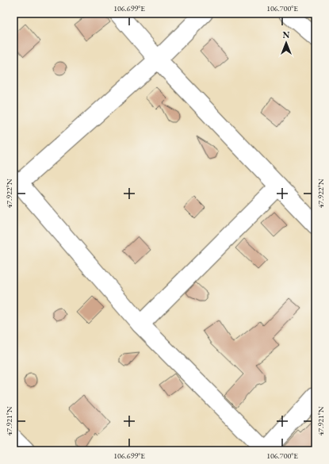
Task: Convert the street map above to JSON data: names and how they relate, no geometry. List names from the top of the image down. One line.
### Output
{"north":"top","coordinates":["106.699°E","106.700°E","47.922°N","47.921°N"]}
